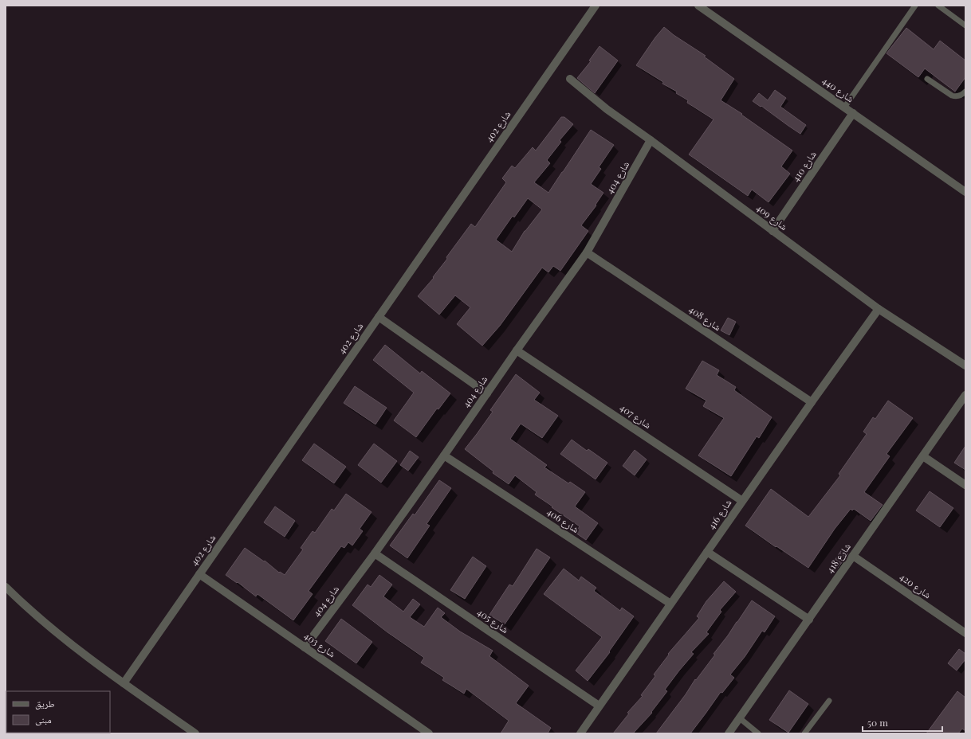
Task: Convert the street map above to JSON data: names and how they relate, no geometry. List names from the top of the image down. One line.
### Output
{"streets":{"street":["شارع 440","شارع 402","شارع 410","شارع 404","شارع 409","شارع 408","شارع 407","شارع 416","شارع 406","شارع 418","شارع 420","شارع 405","شارع 403"]},"crossings":[["شارع 440","شارع 410"],["شارع 402","شارع 403"],["شارع 410","شارع 409"],["شارع 404","شارع 409"],["شارع 404","شارع 408"],["شارع 404","شارع 407"],["شارع 404","شارع 406"],["شارع 404","شارع 405"],["شارع 404","شارع 403"],["شارع 409","شارع 416"],["شارع 408","شارع 416"],["شارع 407","شارع 416"],["شارع 416","شارع 406"],["شارع 416","شارع 405"],["شارع 418","شارع 420"]],"legend":["طريق","مبنى"],"scale_bar":"50 m"}
